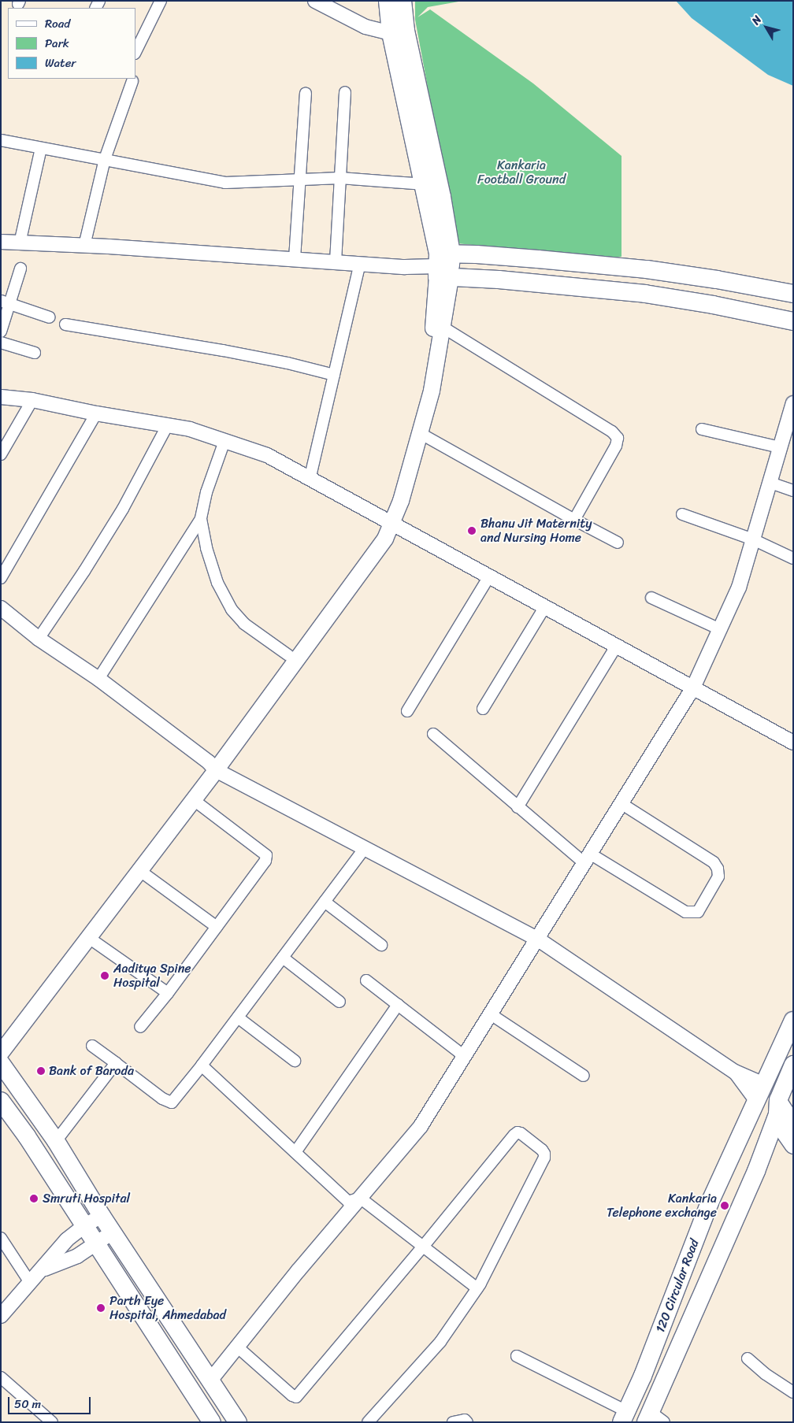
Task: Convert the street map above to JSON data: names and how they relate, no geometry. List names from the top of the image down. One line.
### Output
{"streets":{"main road":["120 Circular Road"]},"parks":["Kankaria Football Ground"],"places":["Bhanu Jit Maternity and Nursing Home","Aaditya Spine Hospital","Bank of Baroda","Smruti Hospital","Kankaria Telephone exchange","Parth Eye Hospital, Ahmedabad"],"legend":["Road","Park","Water"],"scale_bar":"50 m","north":"top left"}
